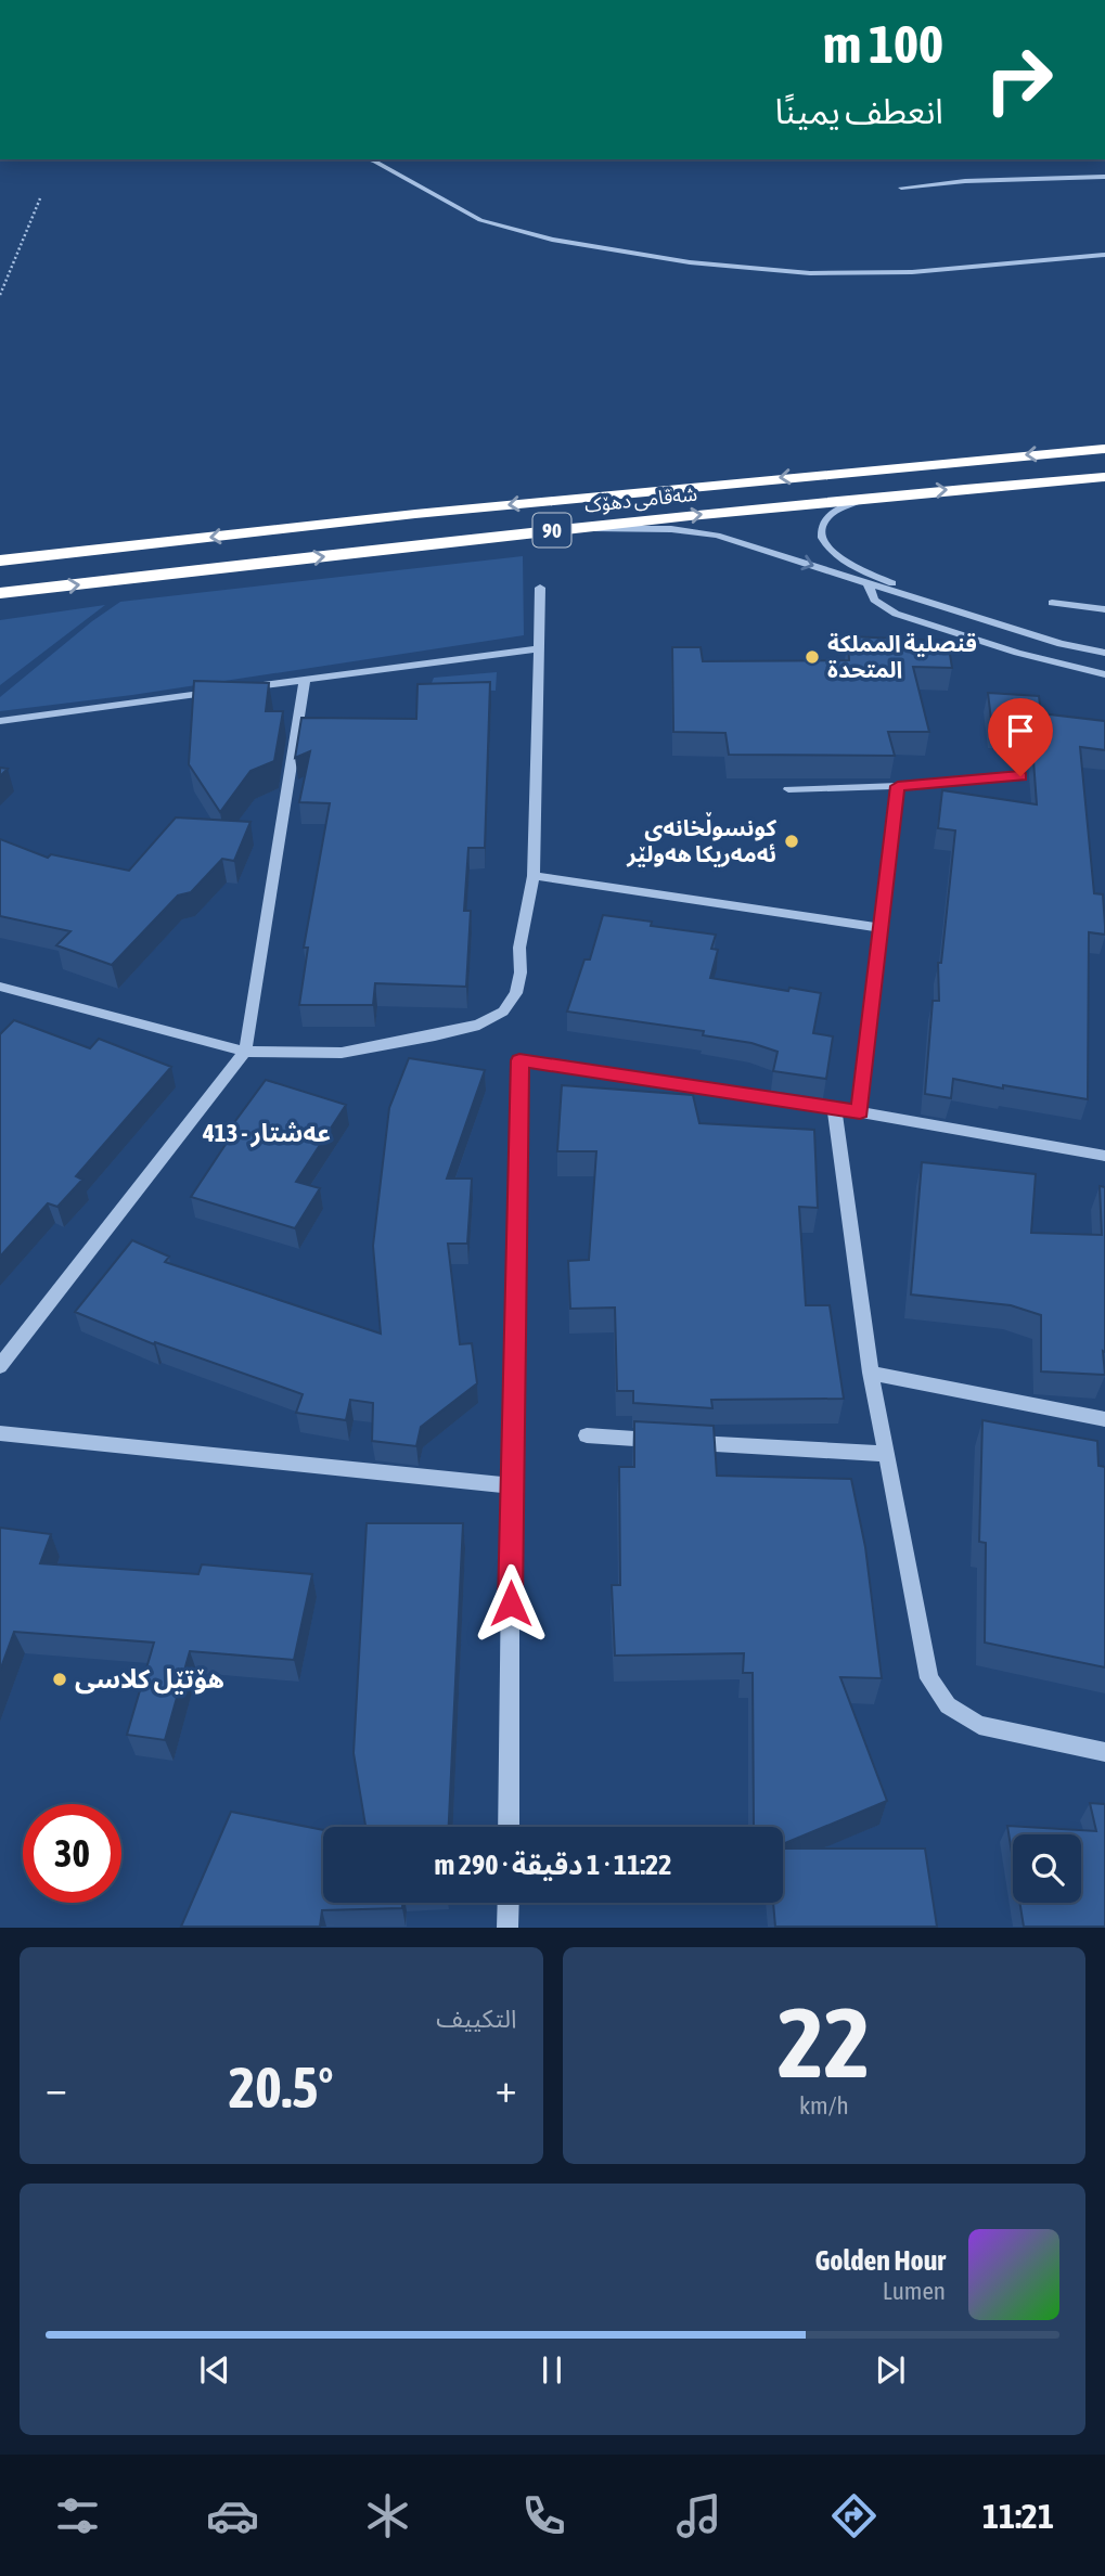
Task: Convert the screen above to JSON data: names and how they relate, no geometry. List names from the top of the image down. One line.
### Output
{"streets":{"highway":["شەقامی دهۆک","90"]},"districts":["عه‌شتار - 413"],"places":["قنصلية المملكة المتحدة","کونسوڵخانەی ئەمەریکا هەولێر","هۆتێل کلاسی"],"page":{"turn":["100 m","انعطف يمينًا"],"limit":"30","trip":"11:22 · 1 دقيقة · 290 m","tile":[["22","km/h"],"التكييف"],"heat":["−","20.5°","+"],"song":["Golden Hour","Lumen"],"tabs":"11:21"}}
